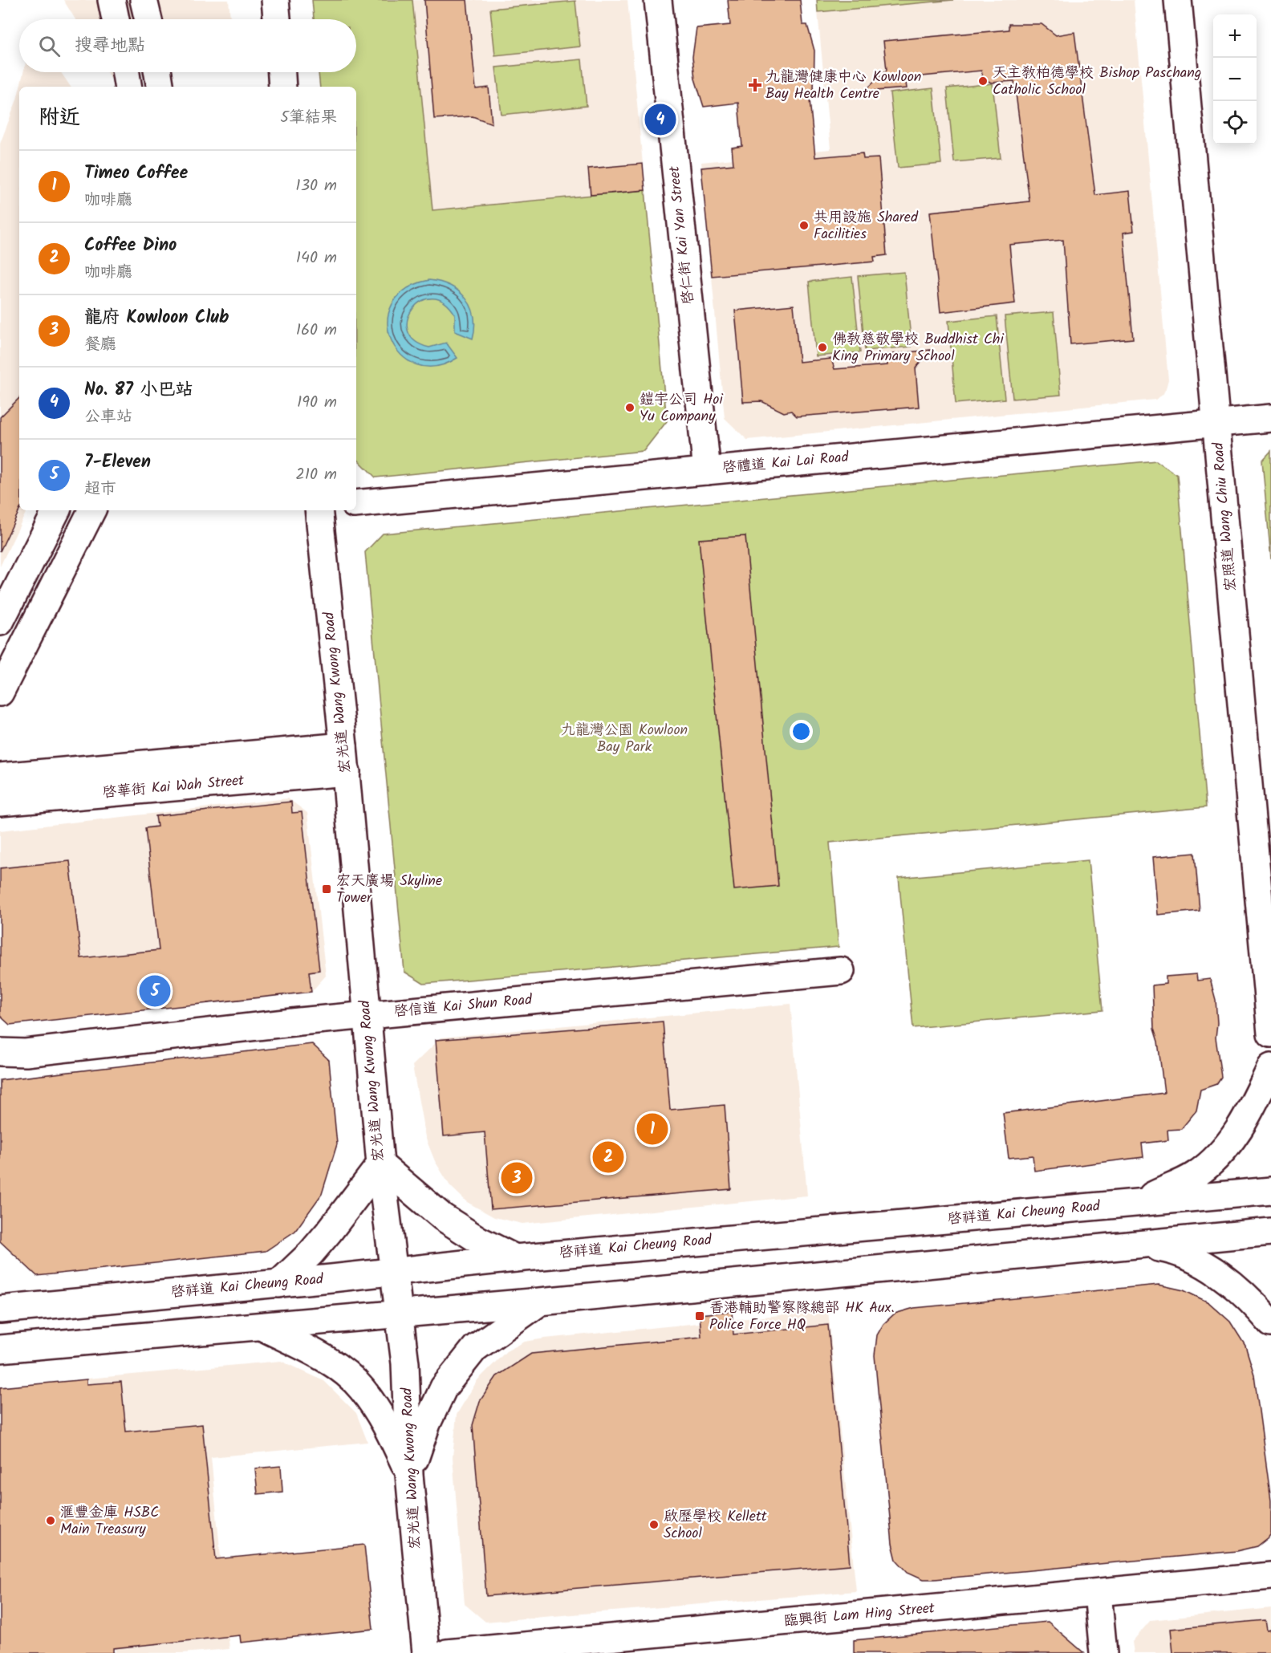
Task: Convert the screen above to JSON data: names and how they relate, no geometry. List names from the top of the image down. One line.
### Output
{"streets":{"main road":["啓仁街 Kai Yan Street","啓禮道 Kai Lai Road","宏照道 Wang Chiu Road","宏光道 Wang Kwong Road","啓華街 Kai Wah Street","啓信道 Kai Shun Road","啓祥道 Kai Cheung Road","臨興街 Lam Hing Street"]},"crossings":[["啓仁街 Kai Yan Street","啓禮道 Kai Lai Road"],["啓禮道 Kai Lai Road","宏照道 Wang Chiu Road"],["宏光道 Wang Kwong Road","啓華街 Kai Wah Street"],["宏光道 Wang Kwong Road","啓信道 Kai Shun Road"],["宏光道 Wang Kwong Road","啓祥道 Kai Cheung Road"]],"parks":["九龍灣公園 Kowloon Bay Park"],"places":{"other":["天主教柏德學校 Bishop Paschang Catholic School","共用設施 Shared Facilities","佛教慈敬學校 Buddhist Chi King Primary School","鎧宇公司 Hoi Yu Company","滙豐金庫 HSBC Main Treasury","啟歷學校 Kellett School"],"health":["九龍灣健康中心 Kowloon Bay Health Centre"],"transit":["宏天廣場 Skyline Tower","香港輔助警察隊總部 HK Aux. Police Force HQ"]},"page":{"map_buttons":["+","−"],"search":"搜尋地點","heading":["附近","5筆結果"],"pins":["4","5","1","2","3"],"list":[{"mark":"1","name":"Timeo Coffee","note":"咖啡廳","value":"130 m"},{"mark":"2","name":"Coffee Dino","note":"咖啡廳","value":"140 m"},{"mark":"3","name":"龍府 Kowloon Club","note":"餐廳","value":"160 m"},{"mark":"4","name":"No. 87 小巴站","note":"公車站","value":"190 m"},{"mark":"5","name":"7-Eleven","note":"超市","value":"210 m"}]}}
